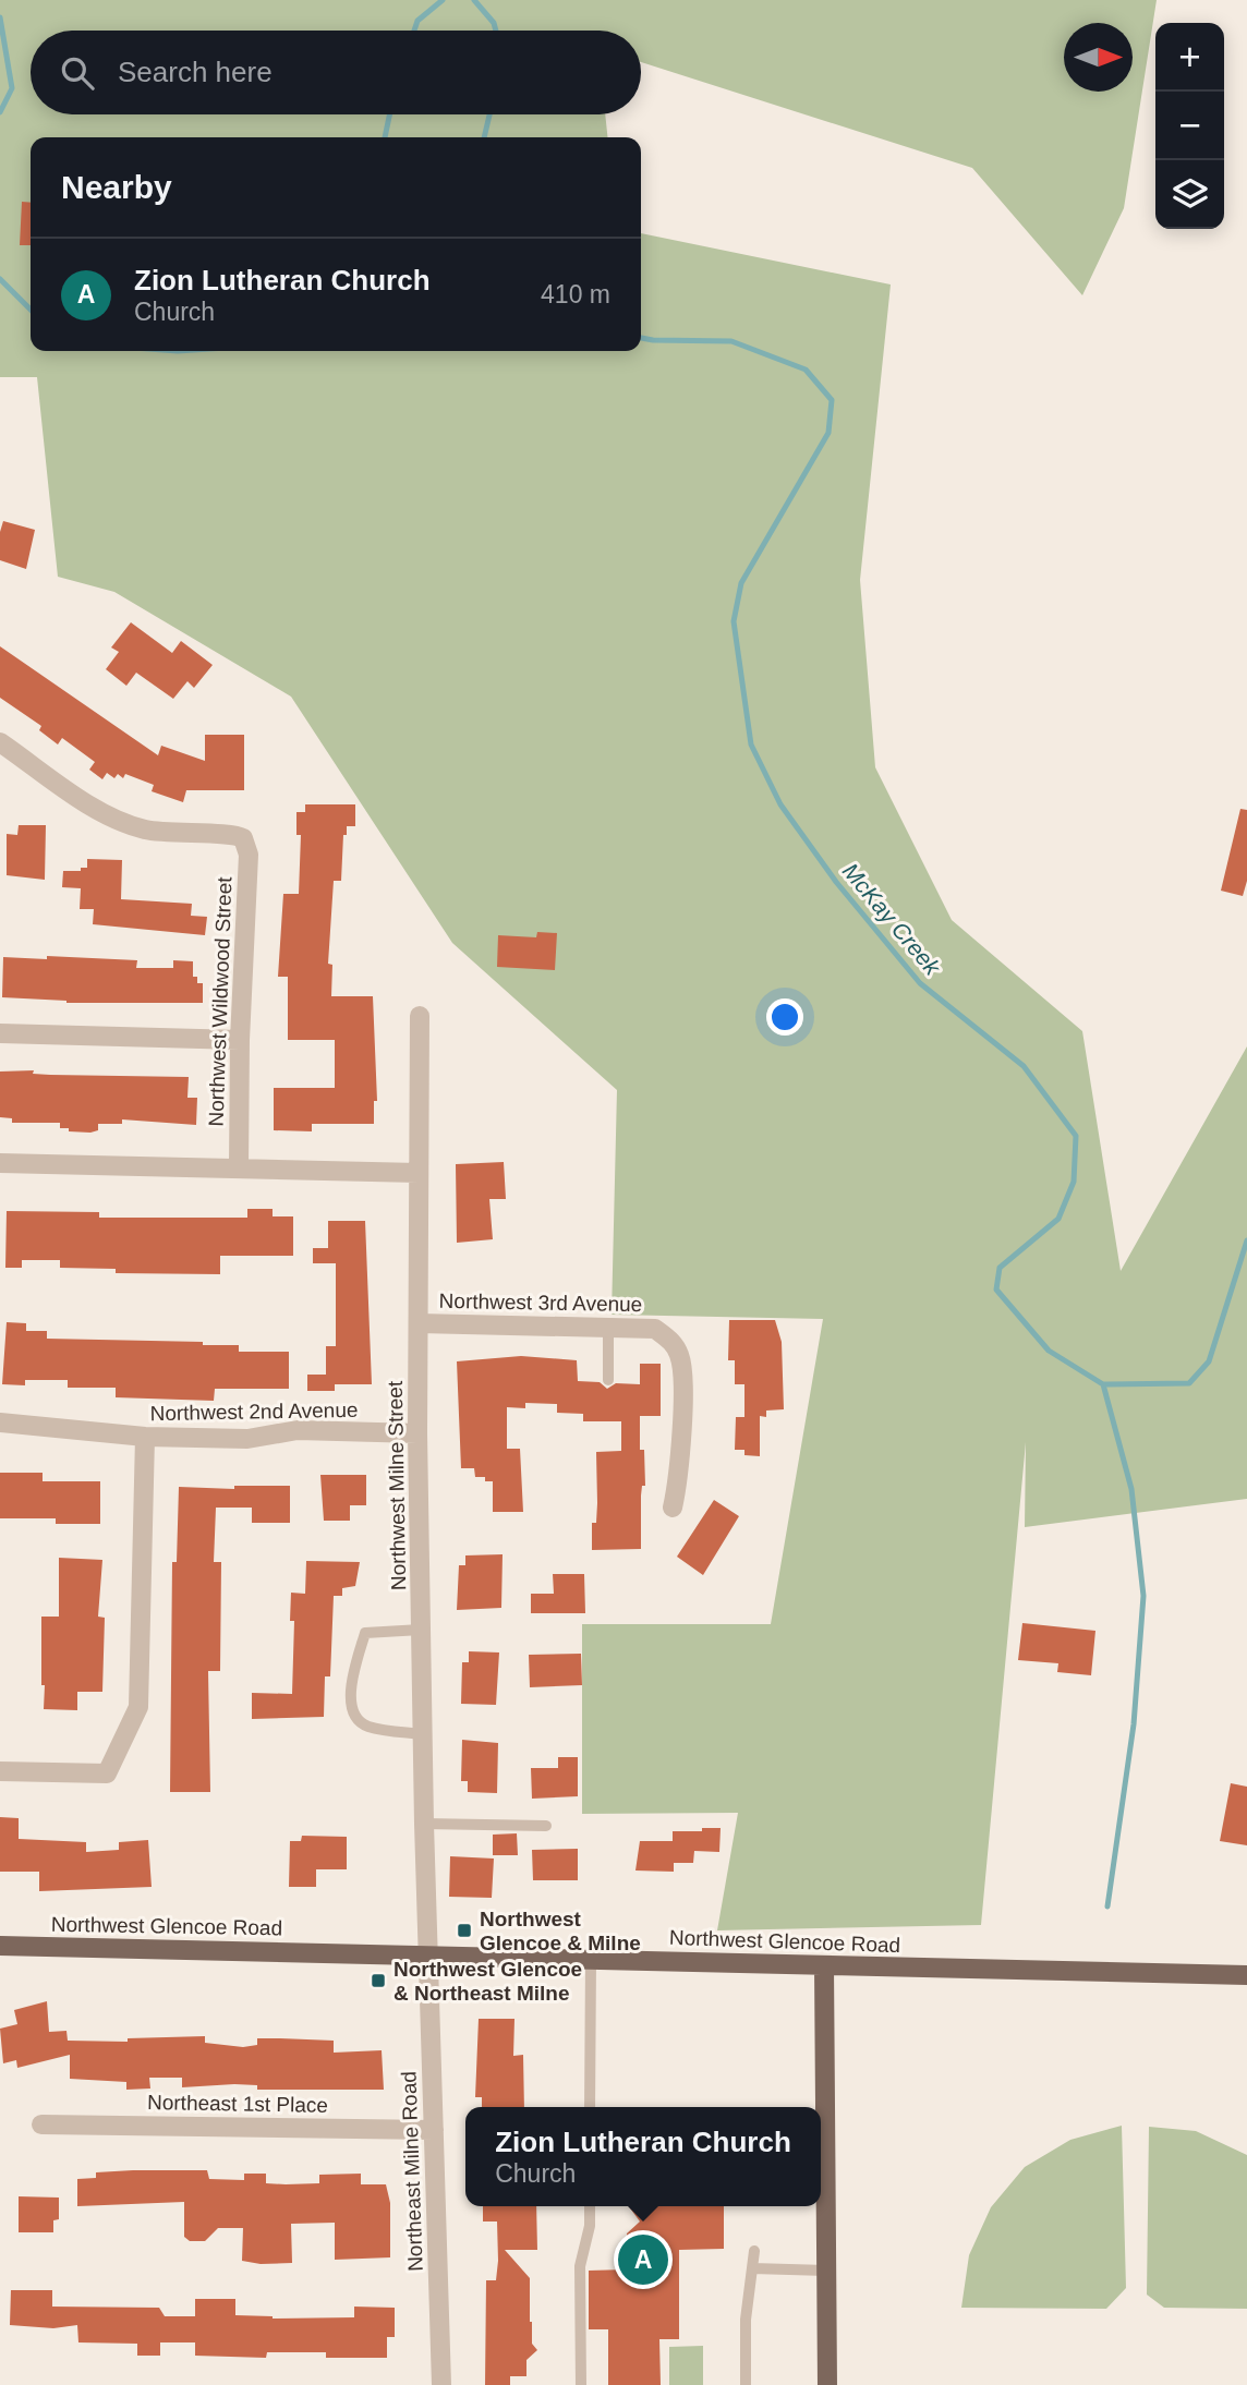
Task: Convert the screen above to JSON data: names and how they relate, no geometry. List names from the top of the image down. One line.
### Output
{"streets":{"main road":["Northwest Glencoe Road"],"street":["Northwest Wildwood Street","Northwest 3rd Avenue","Northwest 2nd Avenue","Northwest Milne Street","Northeast 1st Place","Northeast Milne Road"]},"crossings":[["Northwest 3rd Avenue","Northwest Milne Street"],["Northwest 2nd Avenue","Northwest Milne Street"],["Northwest Milne Street","Northwest Glencoe Road"],["Northwest Milne Street","Northeast Milne Road"],["Northwest Glencoe Road","Northeast Milne Road"],["Northeast 1st Place","Northeast Milne Road"]],"water":["McKay Creek"],"places":{"transit":["Northwest Glencoe & Milne","Northwest Glencoe & Northeast Milne"]},"north":"right","page":{"map_buttons":["+","−"],"search":"Search here","heading":"Nearby","list":[{"mark":"A","name":"Zion Lutheran Church","note":"Church","value":"410 m"}],"popup":["Zion Lutheran Church","Church"],"pins":"A"}}
